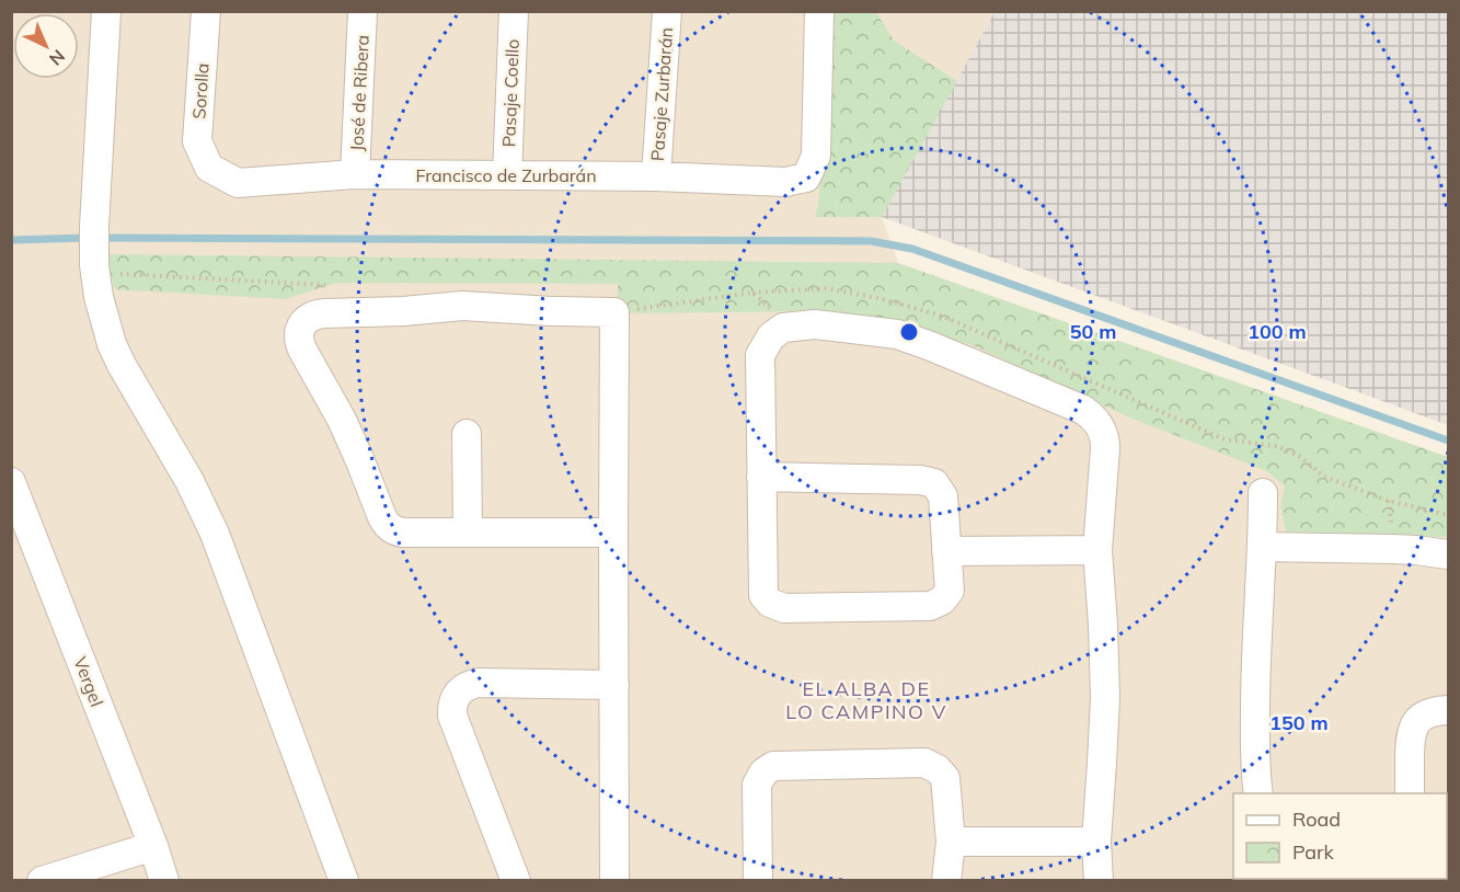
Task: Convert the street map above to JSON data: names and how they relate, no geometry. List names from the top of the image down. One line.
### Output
{"streets":{"street":["Sorolla","José de Ribera","Pasaje Coello","Pasaje Zurbarán","Francisco de Zurbarán","Vergel"]},"crossings":[["Sorolla","Francisco de Zurbarán"],["José de Ribera","Francisco de Zurbarán"],["Pasaje Coello","Francisco de Zurbarán"],["Pasaje Zurbarán","Francisco de Zurbarán"]],"districts":["EL ALBA DE LO CAMPINO V"],"legend":["Road","Park"],"north":"bottom right","rings":["50 m","100 m","150 m"]}
